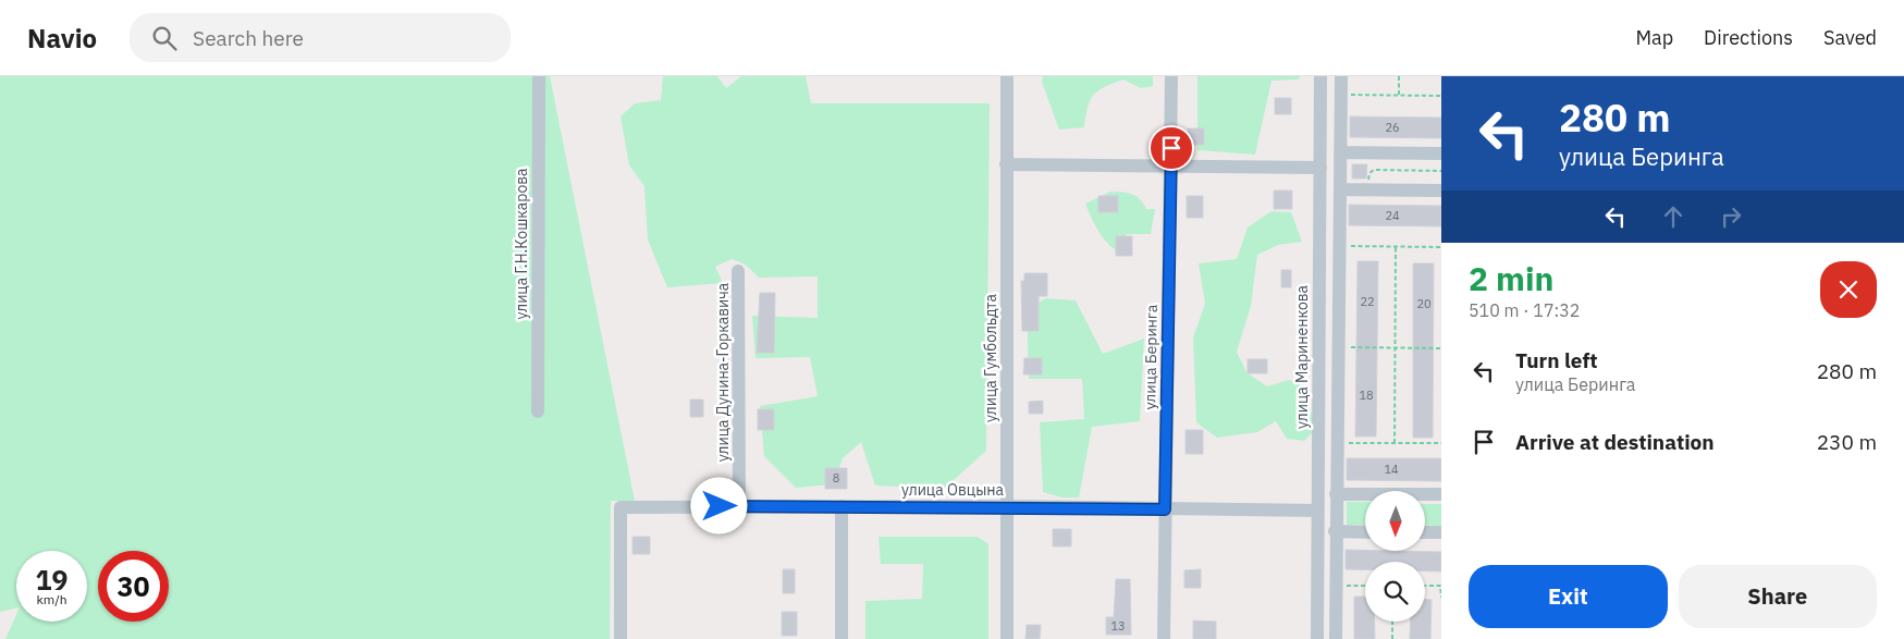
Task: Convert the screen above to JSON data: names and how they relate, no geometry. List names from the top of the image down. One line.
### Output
{"streets":{"street":["улица Г.Н.Кошкарова","улица Беринга","улица Мариненкова","улица Гумбольдта","улица Дунина-Горкавича","улица Овцына"]},"crossings":[["улица Беринга","улица Овцына"],["улица Мариненкова","улица Овцына"],["улица Гумбольдта","улица Овцына"],["улица Дунина-Горкавича","улица Овцына"]],"house_numbers":["26","24","22","20","18","14","8","13"],"north":"bottom","page":{"header":"Navio","search":"Search here","nav":["Map","Directions","Saved"],"turn":["280 m","улица Беринга"],"heading":["2 min","510 m · 17:32"],"list":[{"name":"Turn left","note":"улица Беринга","value":"280 m"},{"name":"Arrive at destination","value":"230 m"}],"speed":"19 km/h","limit":"30","buttons":["Exit","Share"]}}
